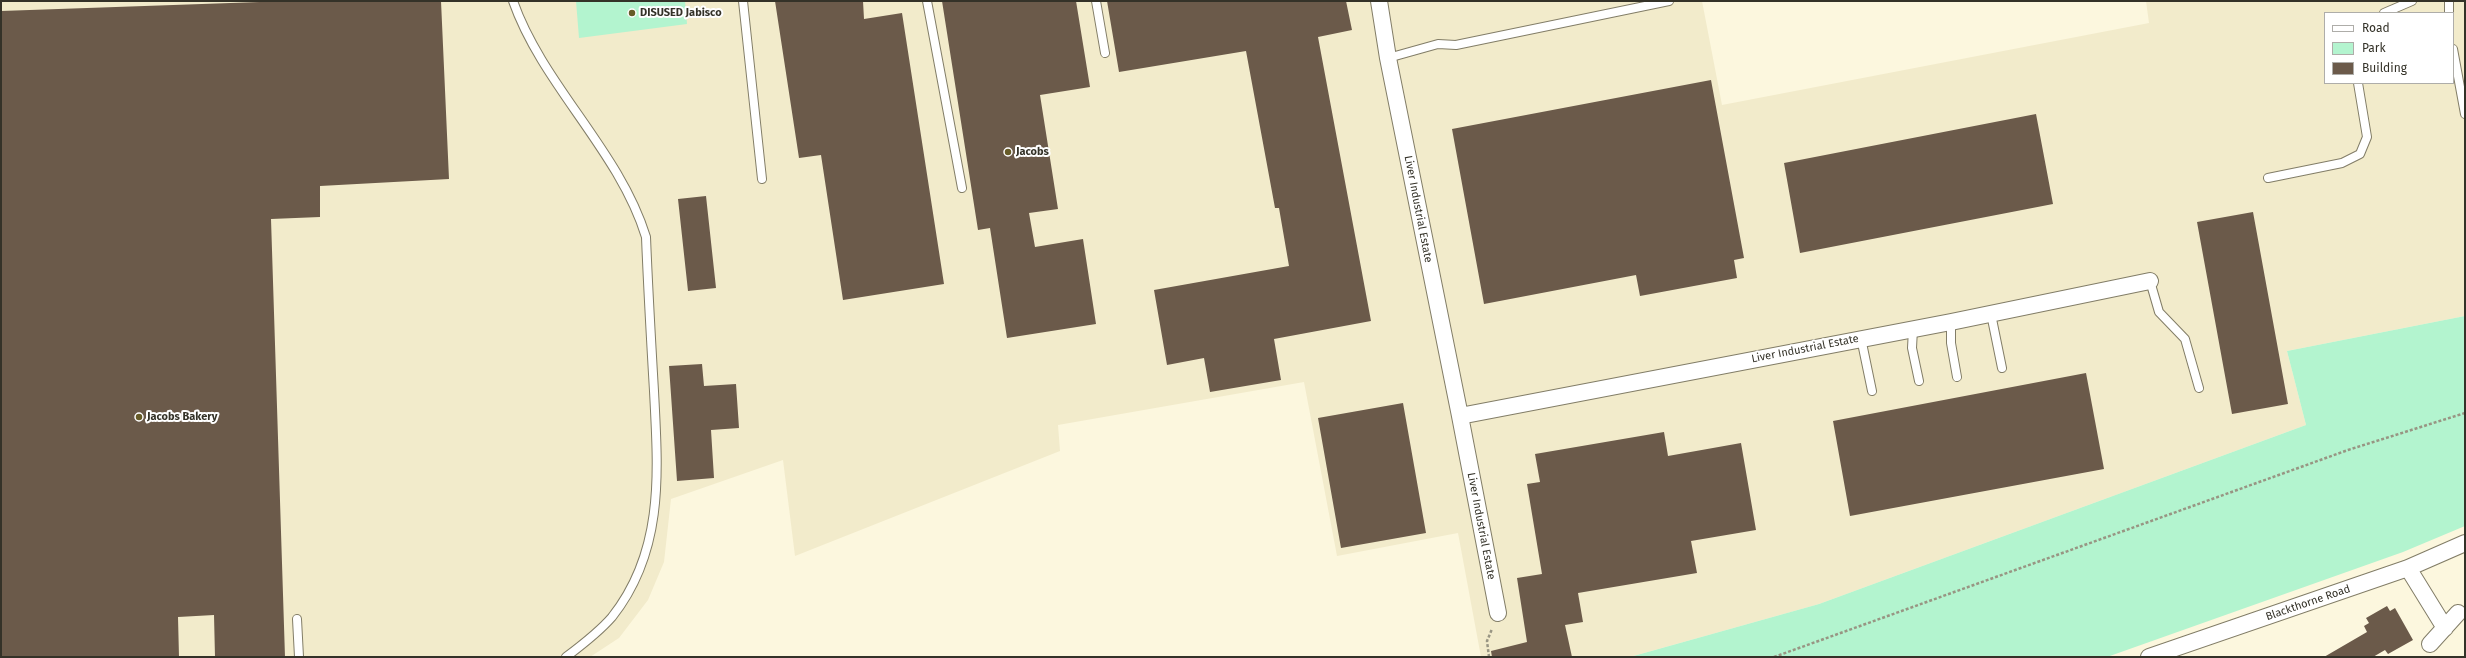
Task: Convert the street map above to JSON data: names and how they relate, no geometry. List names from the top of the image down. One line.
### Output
{"streets":{"street":["Liver Industrial Estate","Blackthorne Road"]},"places":["DISUSED Jabisco","Jacobs","Jacobs Bakery"],"legend":["Road","Park","Building"]}
